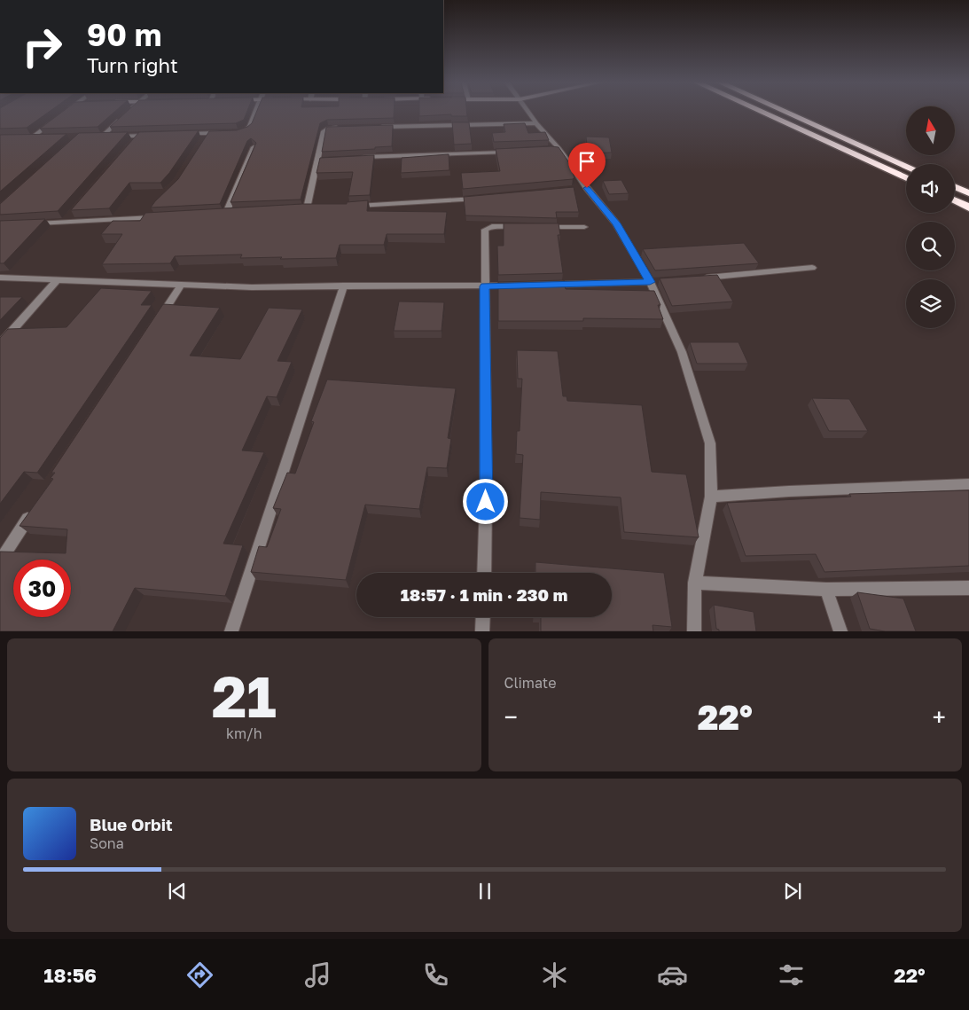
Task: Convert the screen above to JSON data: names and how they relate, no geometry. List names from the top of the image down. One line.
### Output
{"north":"top","page":{"turn":["90 m","Turn right"],"limit":"30","trip":"18:57 · 1 min · 230 m","tile":[["21","km/h"],"Climate"],"heat":["−","22°","+"],"song":["Blue Orbit","Sona"],"tabs":["18:56","22°"]}}
